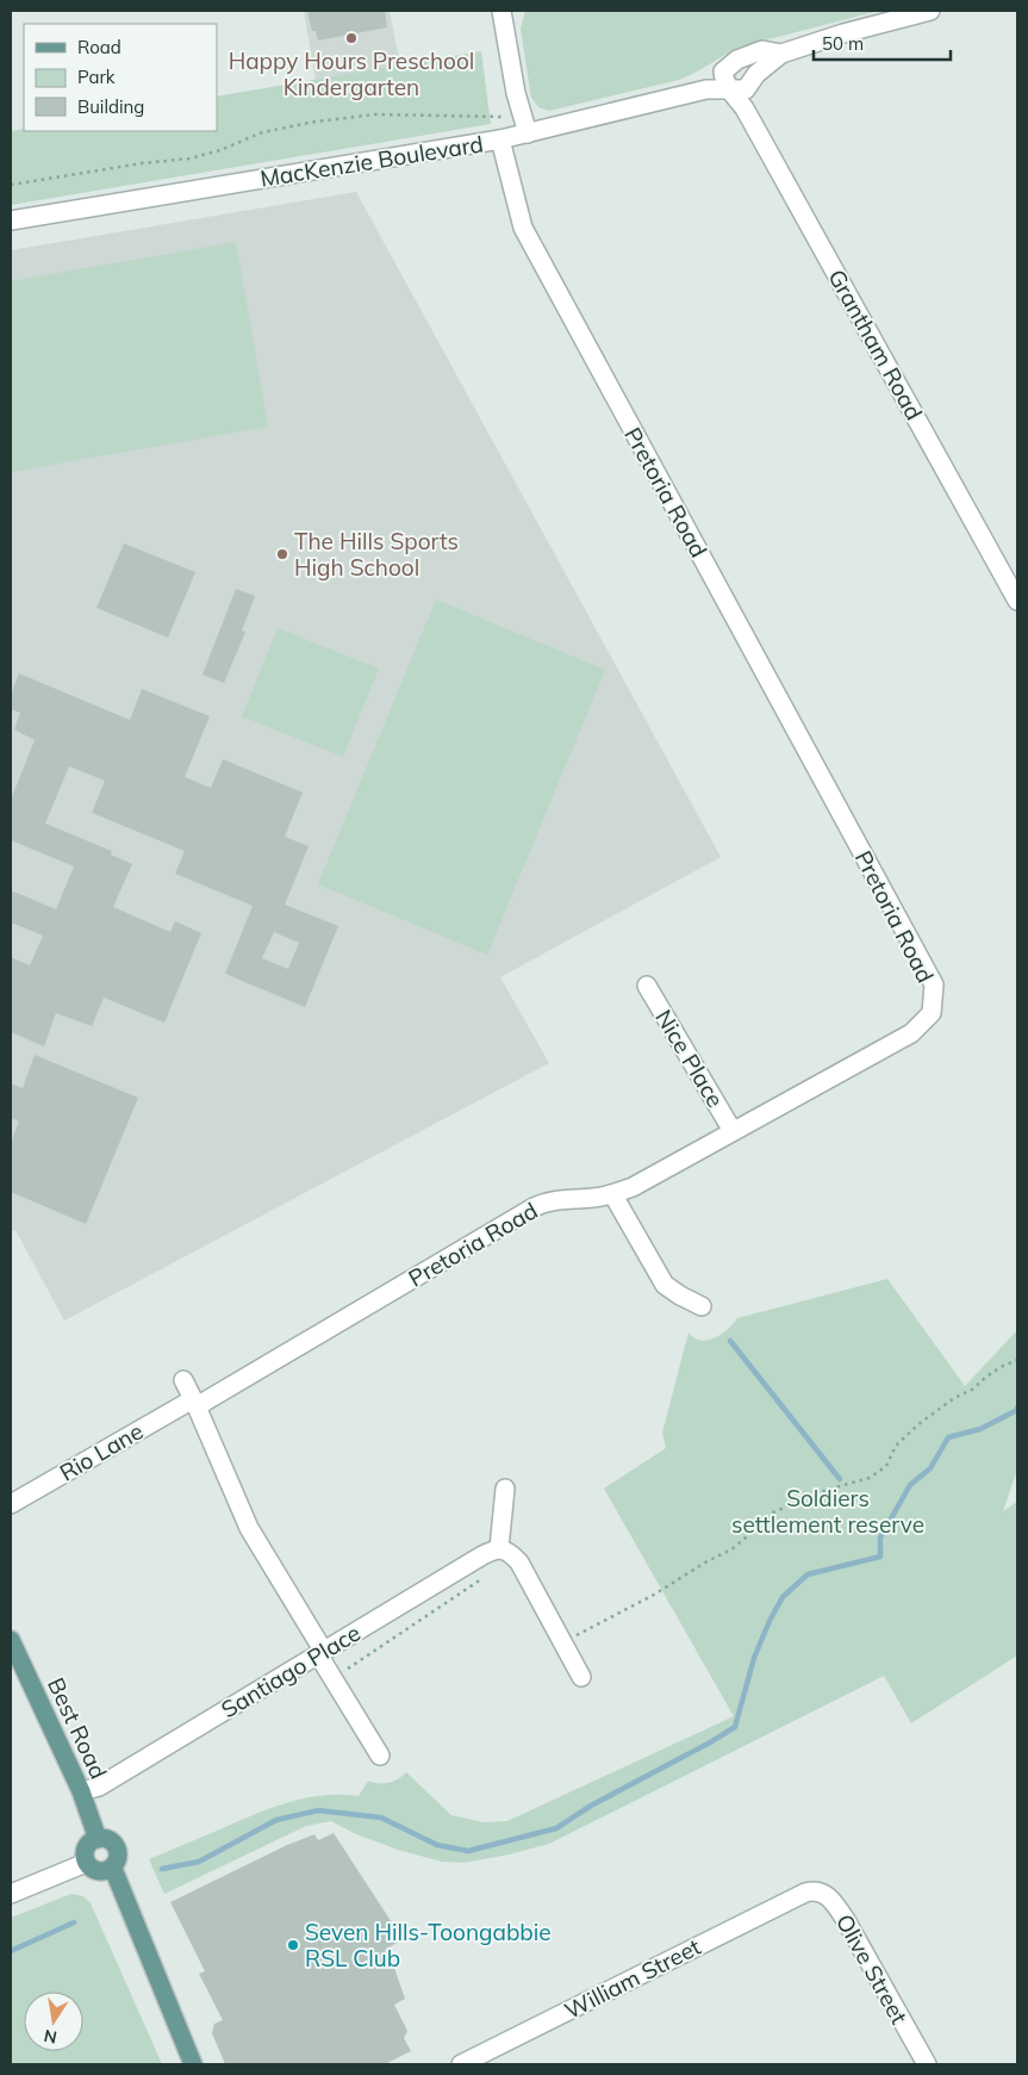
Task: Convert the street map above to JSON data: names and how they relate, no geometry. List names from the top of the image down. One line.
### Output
{"streets":{"main road":["Best Road"],"street":["MacKenzie Boulevard","Grantham Road","Pretoria Road","Nice Place","Rio Lane","Santiago Place","Olive Street","William Street"]},"crossings":[["MacKenzie Boulevard","Grantham Road"],["MacKenzie Boulevard","Pretoria Road"],["Pretoria Road","Nice Place"],["Pretoria Road","Rio Lane"],["Santiago Place","Best Road"],["Olive Street","William Street"]],"parks":["Soldiers settlement reserve"],"places":["Happy Hours Preschool Kindergarten","The Hills Sports High School","Seven Hills-Toongabbie RSL Club"],"legend":["Road","Park","Building"],"scale_bar":"50 m","north":"bottom"}
